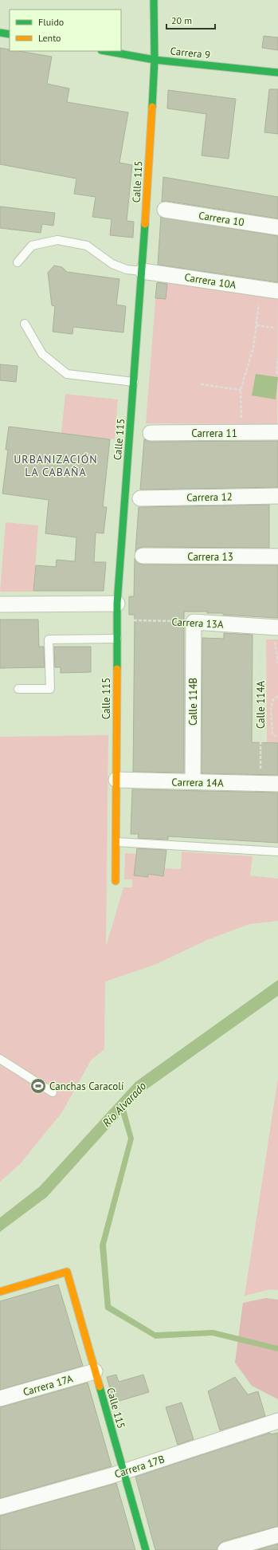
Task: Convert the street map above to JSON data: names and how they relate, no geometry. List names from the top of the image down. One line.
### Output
{"streets":{"street":["Carrera 9","Calle 115","Carrera 10","Carrera 10A","Carrera 11","Carrera 12","Carrera 13","Carrera 13A","Calle 114B","Carrera 14A","Carrera 17A","Carrera 17B"],"path":["Calle 114A"]},"crossings":[["Carrera 9","Calle 115"],["Calle 115","Carrera 10A"],["Calle 115","Carrera 13A"],["Calle 115","Carrera 14A"],["Calle 115","Carrera 17A"],["Calle 115","Carrera 17B"],["Carrera 13A","Calle 114B"],["Carrera 13A","Calle 114A"],["Calle 114B","Carrera 14A"],["Calle 114A","Carrera 14A"]],"districts":["URBANIZACIÓN LA CABAÑA"],"water":["Río Alvarado"],"places":{"sports":["Canchas Caracolí"]},"legend":["Fluido","Lento"],"scale_bar":"20 m"}
